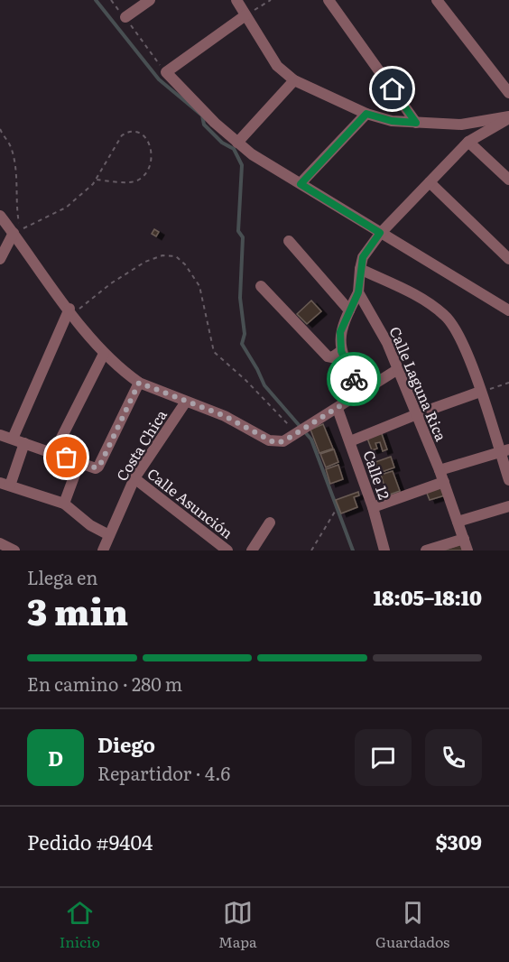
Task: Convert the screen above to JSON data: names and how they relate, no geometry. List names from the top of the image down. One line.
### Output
{"streets":{"street":["Calle Laguna Rica","Costa Chica","Calle 12","Calle Asunción"]},"crossings":[["Costa Chica","Calle Asunción"]],"page":{"heading":["3 min","Llega en","18:05–18:10"],"panel":["Diego","Repartidor · 4.6","Pedido #9404","$309"],"bar":"En camino · 280 m","round":"D","tabs":["Inicio","Mapa","Guardados"]}}
